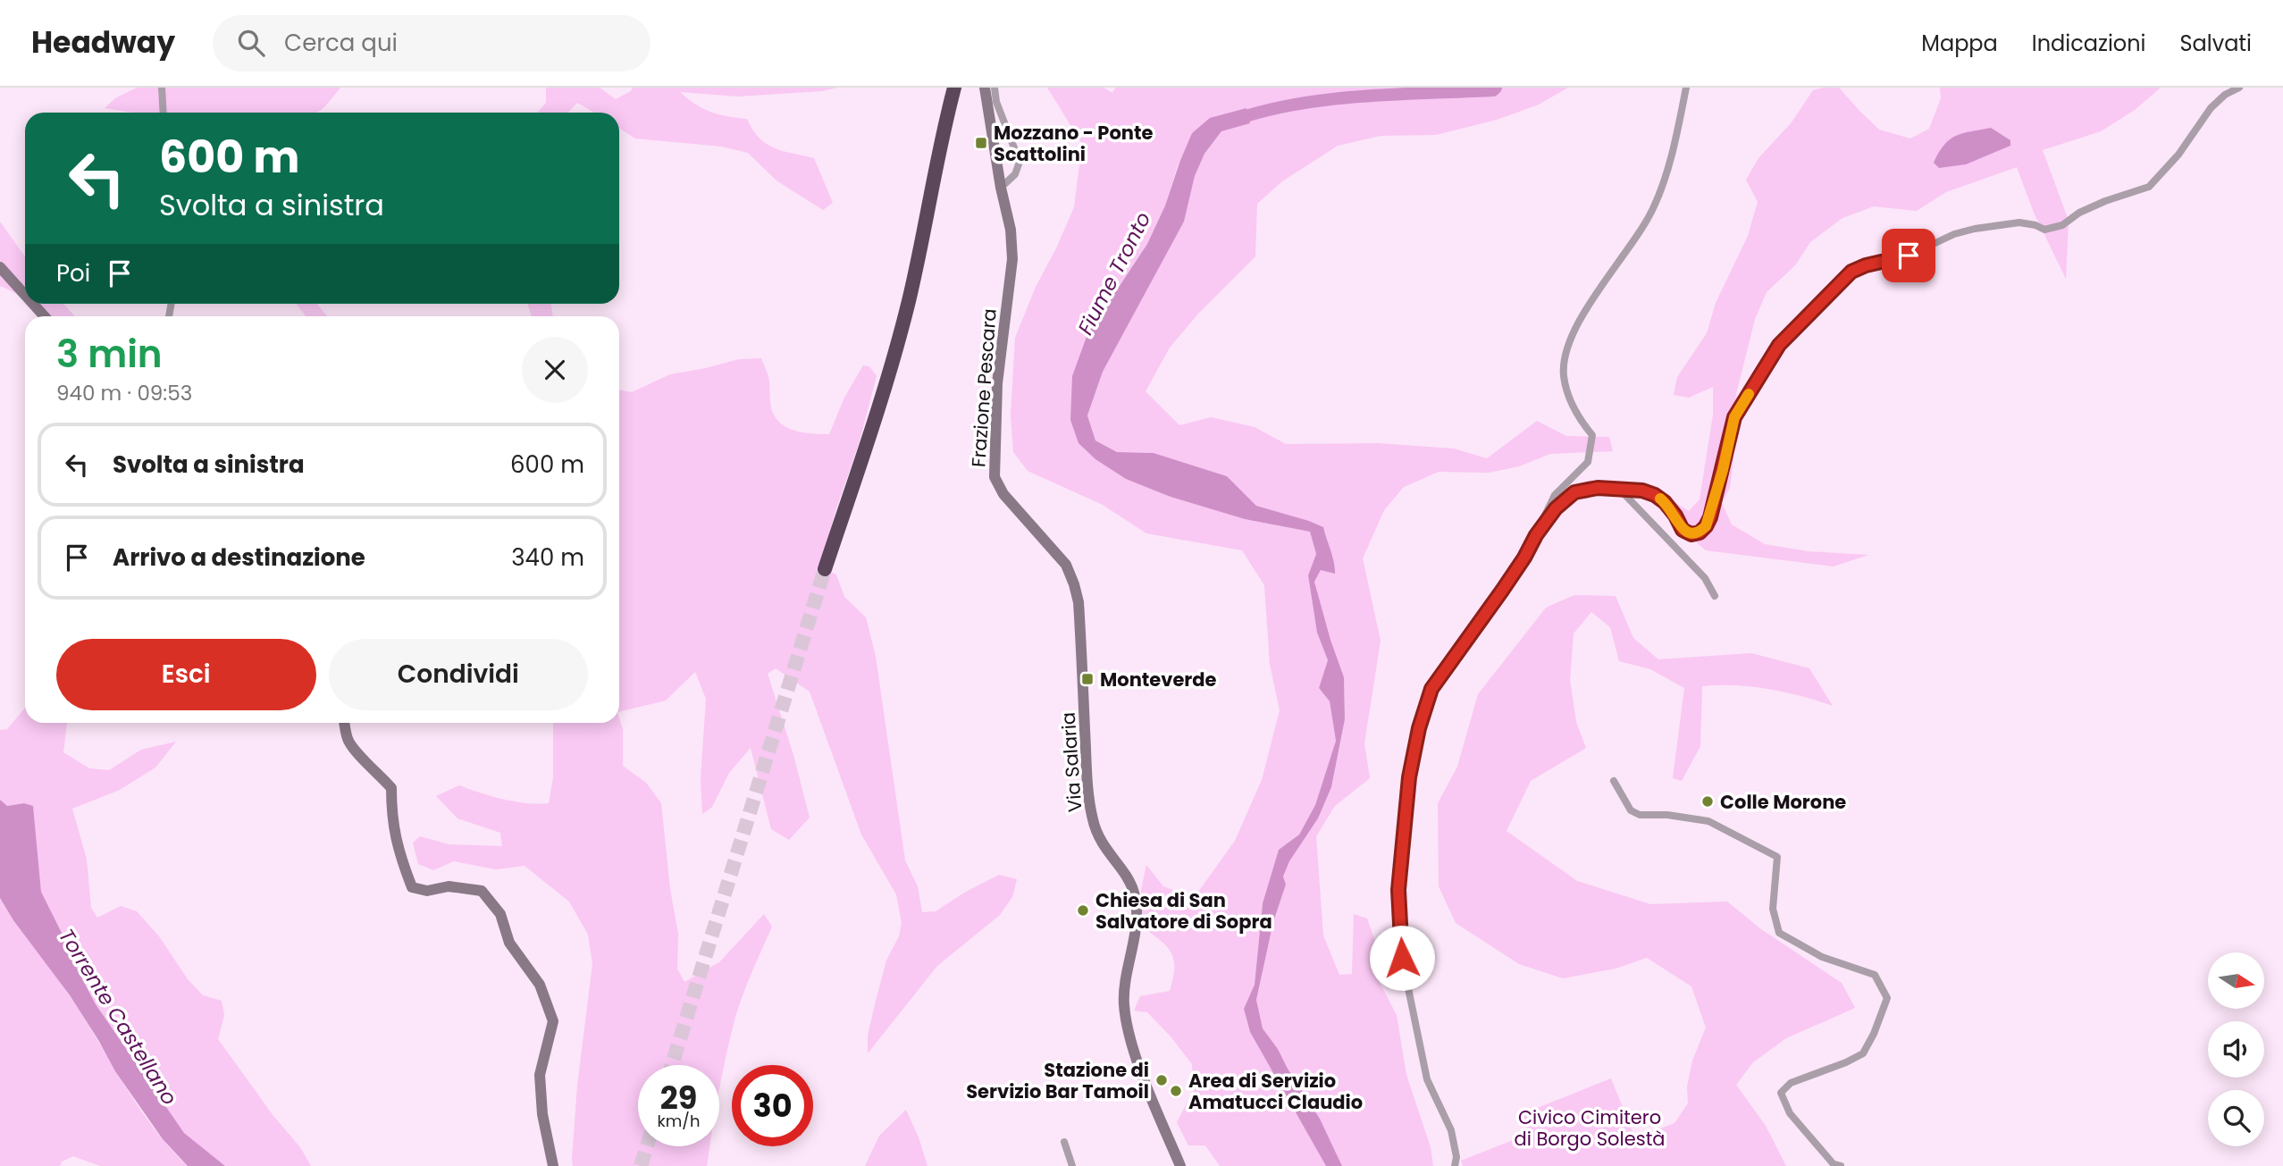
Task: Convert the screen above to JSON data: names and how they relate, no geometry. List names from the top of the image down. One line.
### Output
{"streets":{"main road":["Frazione Pescara","Via Salaria"]},"crossings":[["Frazione Pescara","Via Salaria"]],"water":["Fiume Tronto","Torrente Castellano"],"parks":["Civico Cimitero di Borgo Solestà"],"places":{"transit":["Mozzano - Ponte Scattolini","Monteverde"],"other":["Colle Morone","Chiesa di San Salvatore di Sopra","Stazione di Servizio Bar Tamoil","Area di Servizio Amatucci Claudio"]},"north":"right","page":{"header":"Headway","search":"Cerca qui","nav":["Mappa","Indicazioni","Salvati"],"turn":["600 m","Svolta a sinistra"],"then":"Poi","heading":["3 min","940 m · 09:53"],"list":[{"name":"Svolta a sinistra","value":"600 m"},{"name":"Arrivo a destinazione","value":"340 m"}],"buttons":["Esci","Condividi"],"speed":"29 km/h","limit":"30"}}
